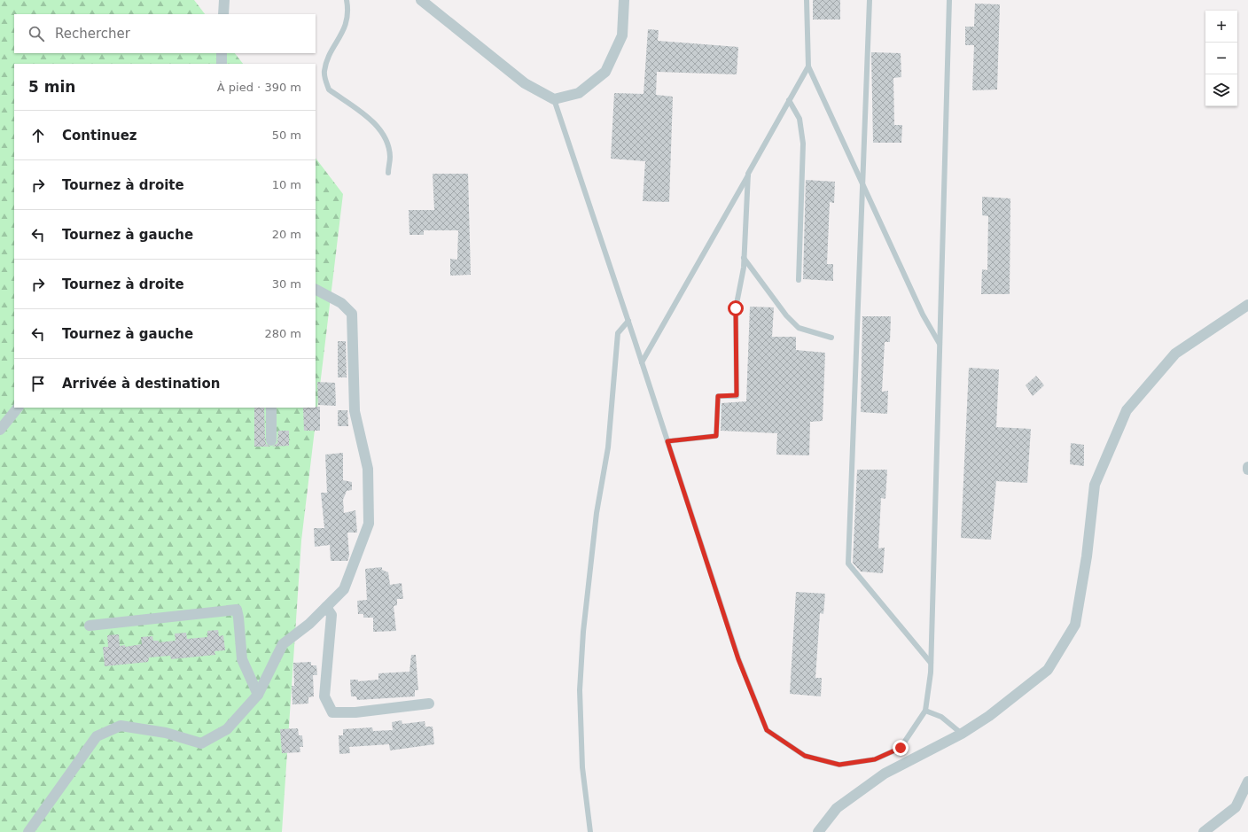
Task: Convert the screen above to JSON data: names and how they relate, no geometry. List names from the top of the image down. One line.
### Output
{"page":{"map_buttons":["+","−"],"search":"Rechercher","heading":["5 min","À pied · 390 m"],"list":[["Continuez","50 m"],["Tournez à droite","10 m"],["Tournez à gauche","20 m"],["Tournez à droite","30 m"],["Tournez à gauche","280 m"],"Arrivée à destination"]}}
